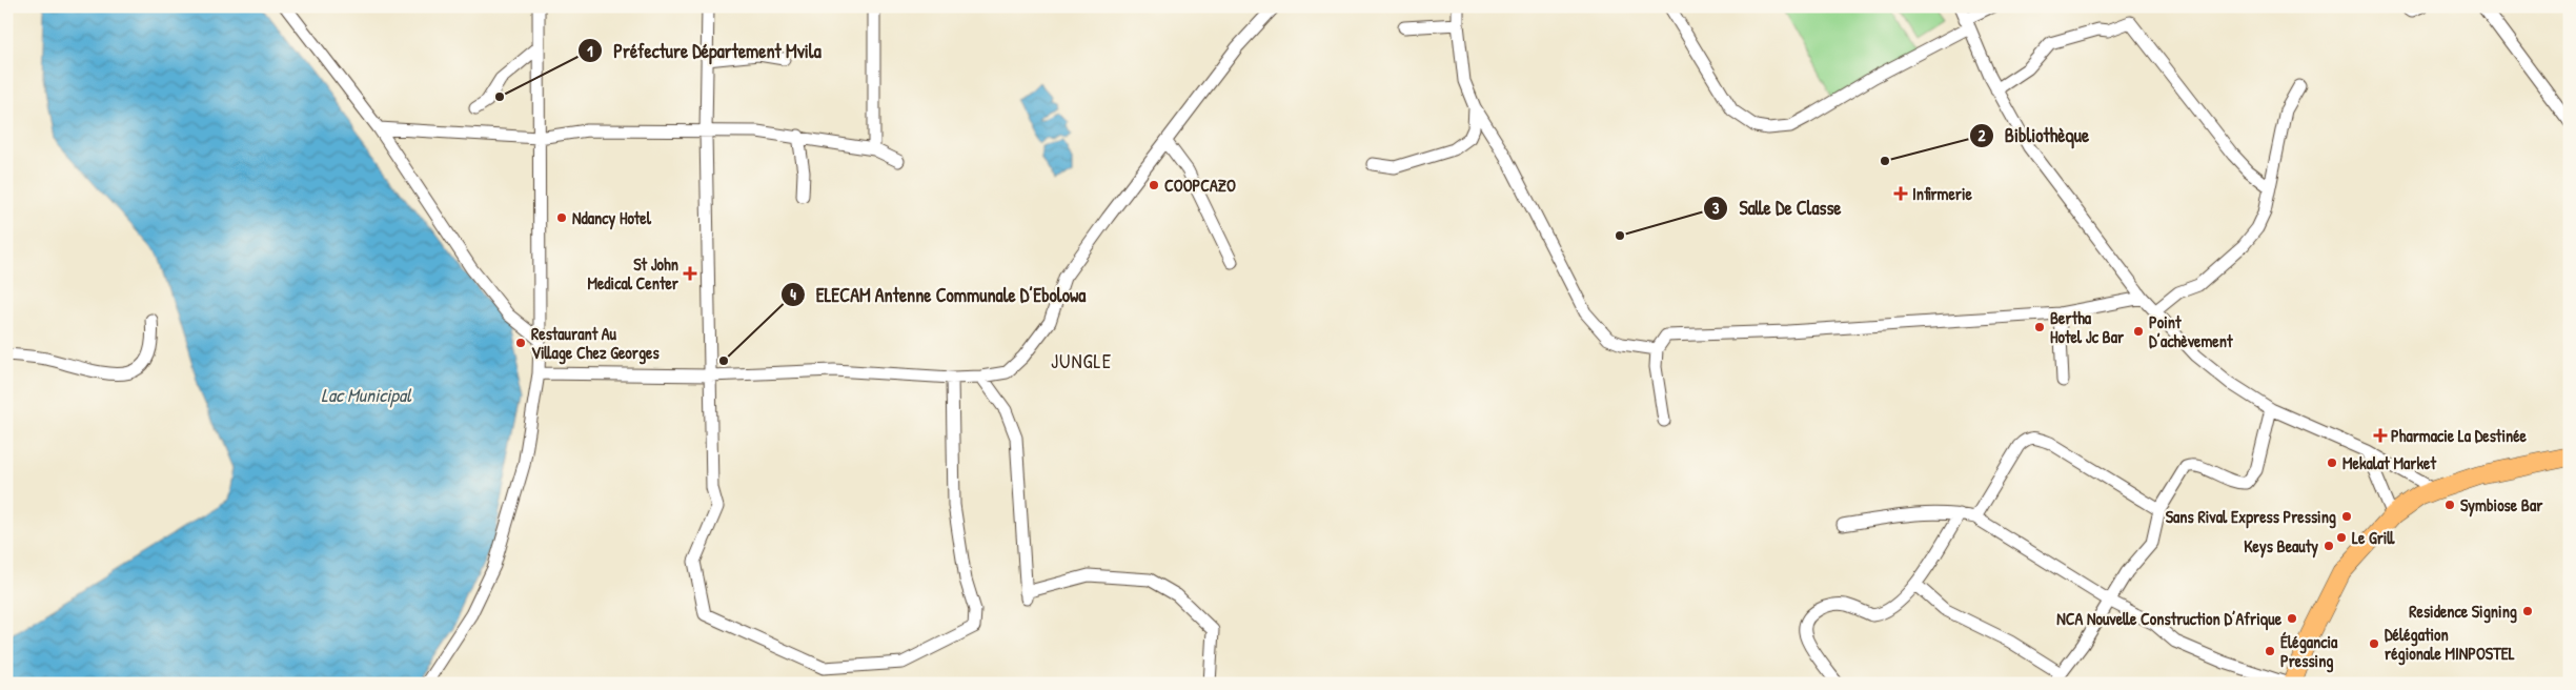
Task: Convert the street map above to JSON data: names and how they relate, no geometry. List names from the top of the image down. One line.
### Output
{"districts":["JUNGLE"],"water":["Lac Municipal"],"places":{"other":["Préfecture Département Mvila","Bibliothèque","COOPCAZO","Ndancy Hotel","Salle De Classe","Bertha Hotel Jc Bar","Point D’achèvement","Restaurant Au Village Chez Georges","ELECAM Antenne Communale D’Ebolowa","Mekalat Market","Symbiose Bar","Sans Rival Express Pressing","Le Grill","Keys Beauty","Residence Signing","NCA Nouvelle Construction D’Afrique","Délégation régionale MINPOSTEL","Élégancia Pressing"],"health":["Infirmerie","St John Medical Center","Pharmacie La Destinée"]}}
